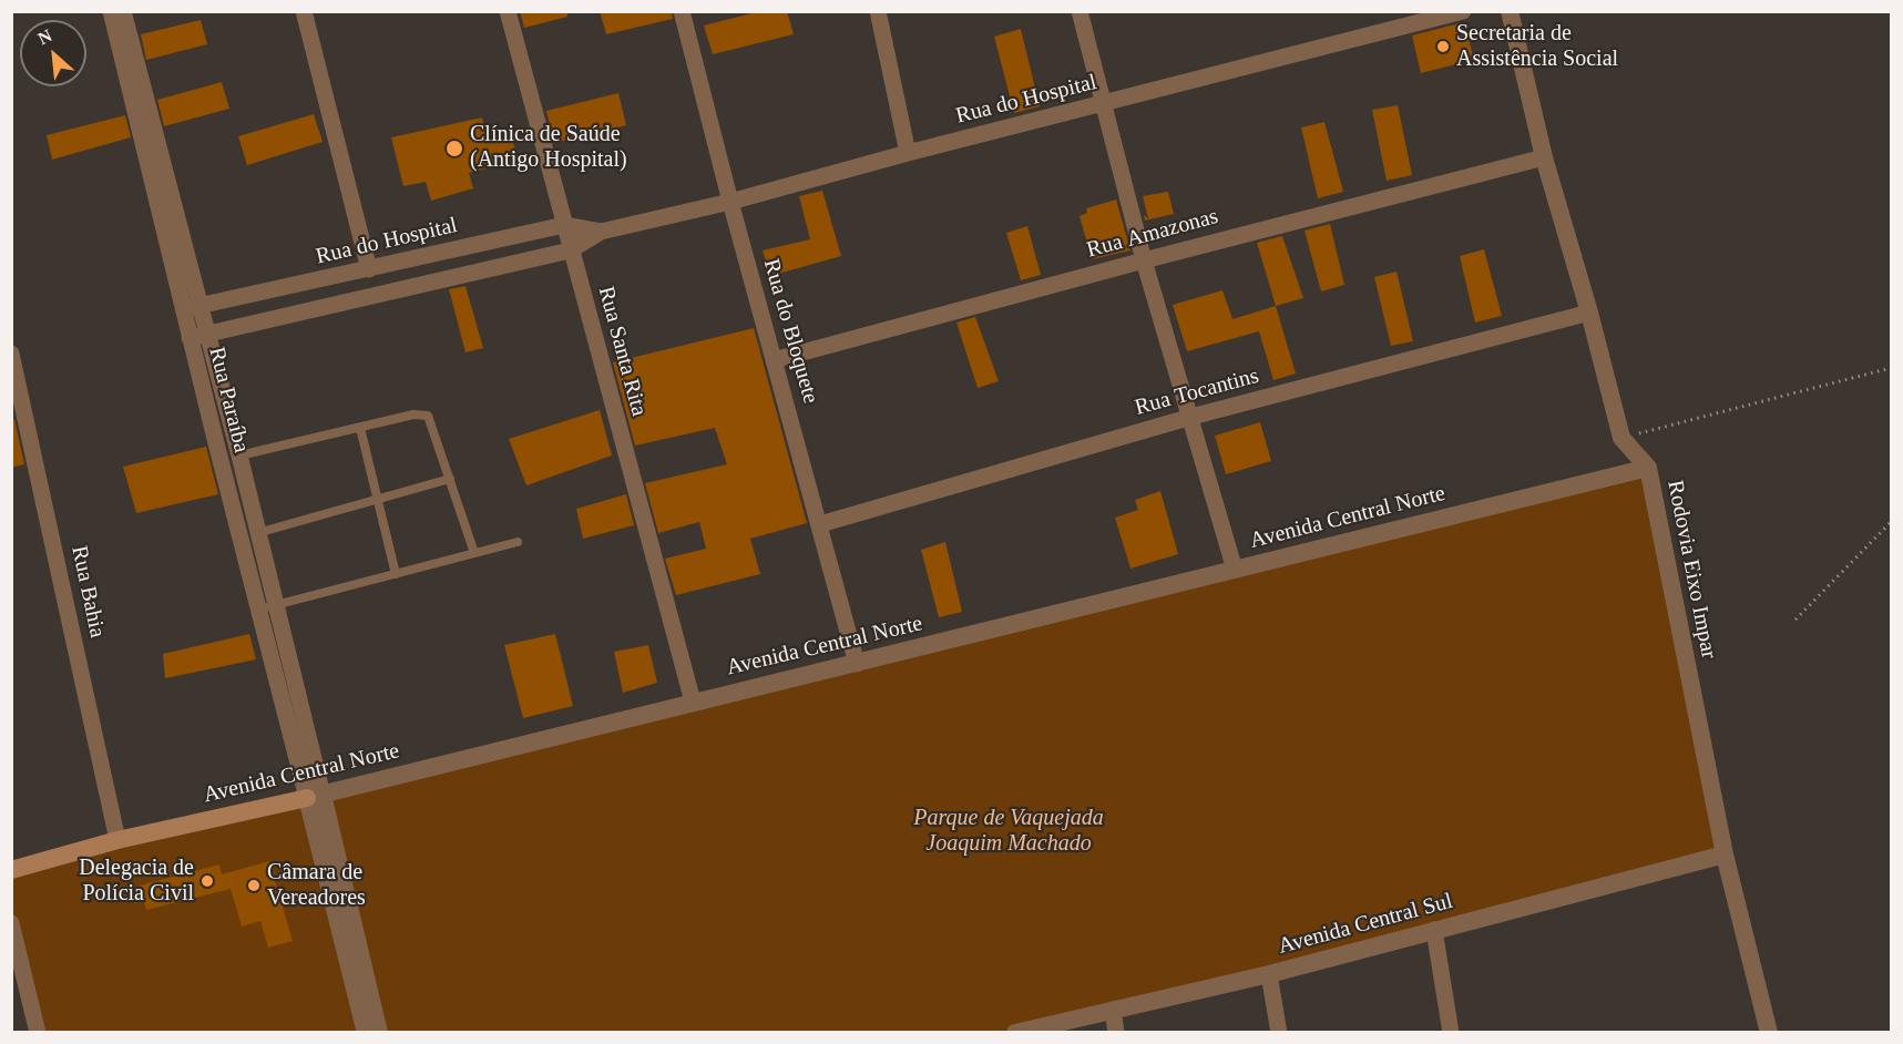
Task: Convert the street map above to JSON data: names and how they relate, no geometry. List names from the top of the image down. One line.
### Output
{"streets":{"main road":["Avenida Central Norte"],"street":["Rua do Hospital","Rua Amazonas","Rua do Bloquete","Rua Santa Rita","Rua Tocantins","Rua Paraíba","Rodovia Eixo Impar","Rua Bahia","Avenida Central Sul"]},"crossings":[["Rua do Hospital","Rua do Bloquete"],["Rua do Hospital","Rua Santa Rita"],["Rua do Hospital","Rua Paraíba"],["Rua Amazonas","Rua do Bloquete"],["Rua Amazonas","Rodovia Eixo Impar"],["Rua do Bloquete","Rua Tocantins"],["Rua do Bloquete","Avenida Central Norte"],["Rua Santa Rita","Avenida Central Norte"],["Rua Tocantins","Rodovia Eixo Impar"],["Rua Paraíba","Avenida Central Norte"],["Avenida Central Norte","Rodovia Eixo Impar"],["Avenida Central Norte","Rua Bahia"],["Rodovia Eixo Impar","Avenida Central Sul"]],"parks":["Parque de Vaquejada Joaquim Machado"],"places":["Secretaria de Assistência Social","Clínica de Saúde (Antigo Hospital)","Delegacia de Polícia Civil","Câmara de Vereadores"],"north":"top left"}
